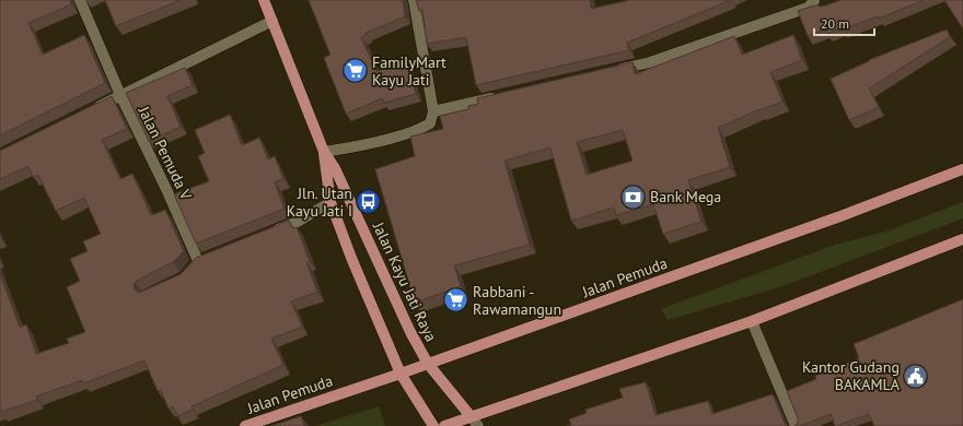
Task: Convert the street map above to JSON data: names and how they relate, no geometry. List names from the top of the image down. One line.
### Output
{"streets":{"main road":["Jalan Pemuda","Jalan Kayu Jati Raya"],"street":["Jalan Pemuda V"]},"crossings":[["Jalan Pemuda","Jalan Kayu Jati Raya"]],"places":{"supermarket":["FamilyMart Kayu Jati","Rabbani - Rawamangun"],"bank":["Bank Mega"],"bus stop":["Jln. Utan Kayu Jati I"],"public building":["Kantor Gudang BAKAMLA"]},"scale_bar":"20 m"}
